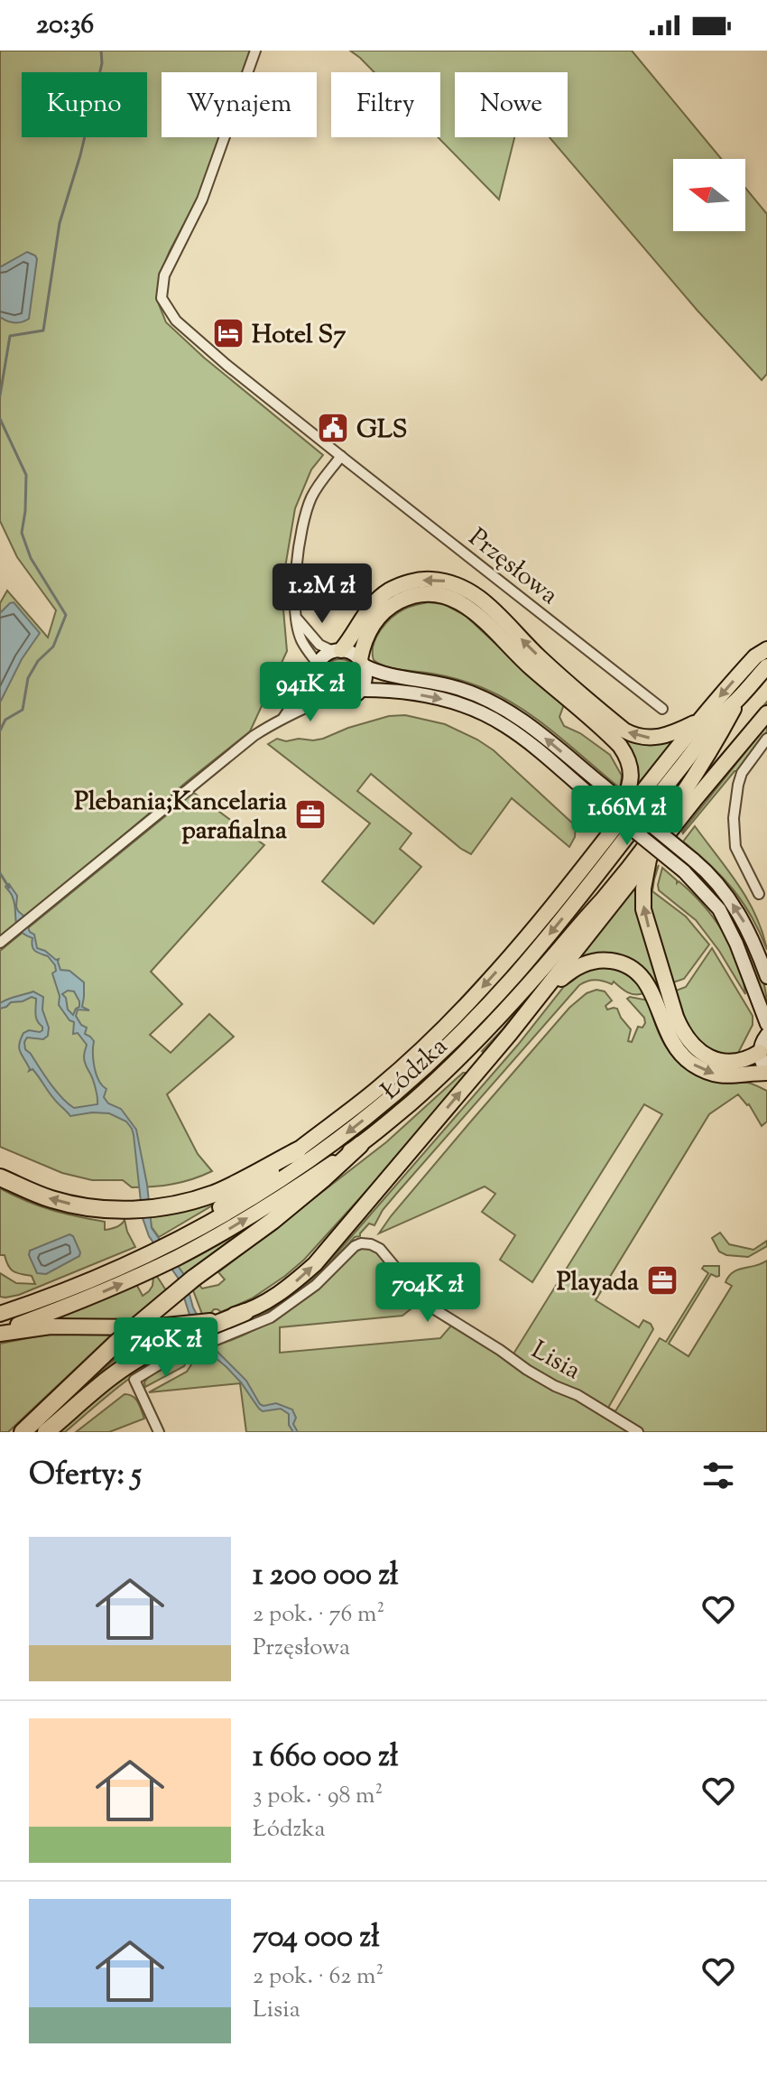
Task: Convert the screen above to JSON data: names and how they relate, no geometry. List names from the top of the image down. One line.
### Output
{"streets":{"main road":["Łódzka"],"street":["Przęsłowa","Lisia"]},"places":{"hotel":["Hotel S7"],"public building":["GLS"],"office":["Plebania;Kancelaria parafialna","Playada"]},"north":"left","page":{"status":"20:36","chip":["Kupno","Wynajem","Filtry","Nowe"],"price":["1.2M zł","941K zł","1.66M zł","704K zł","740K zł"],"heading":"Oferty: 5","list":[{"name":"1 200 000 zł","note":"2 pok. · 76 m² · Przęsłowa"},{"name":"1 660 000 zł","note":"3 pok. · 98 m² · Łódzka"},{"name":"704 000 zł","note":"2 pok. · 62 m² · Lisia"}]}}
